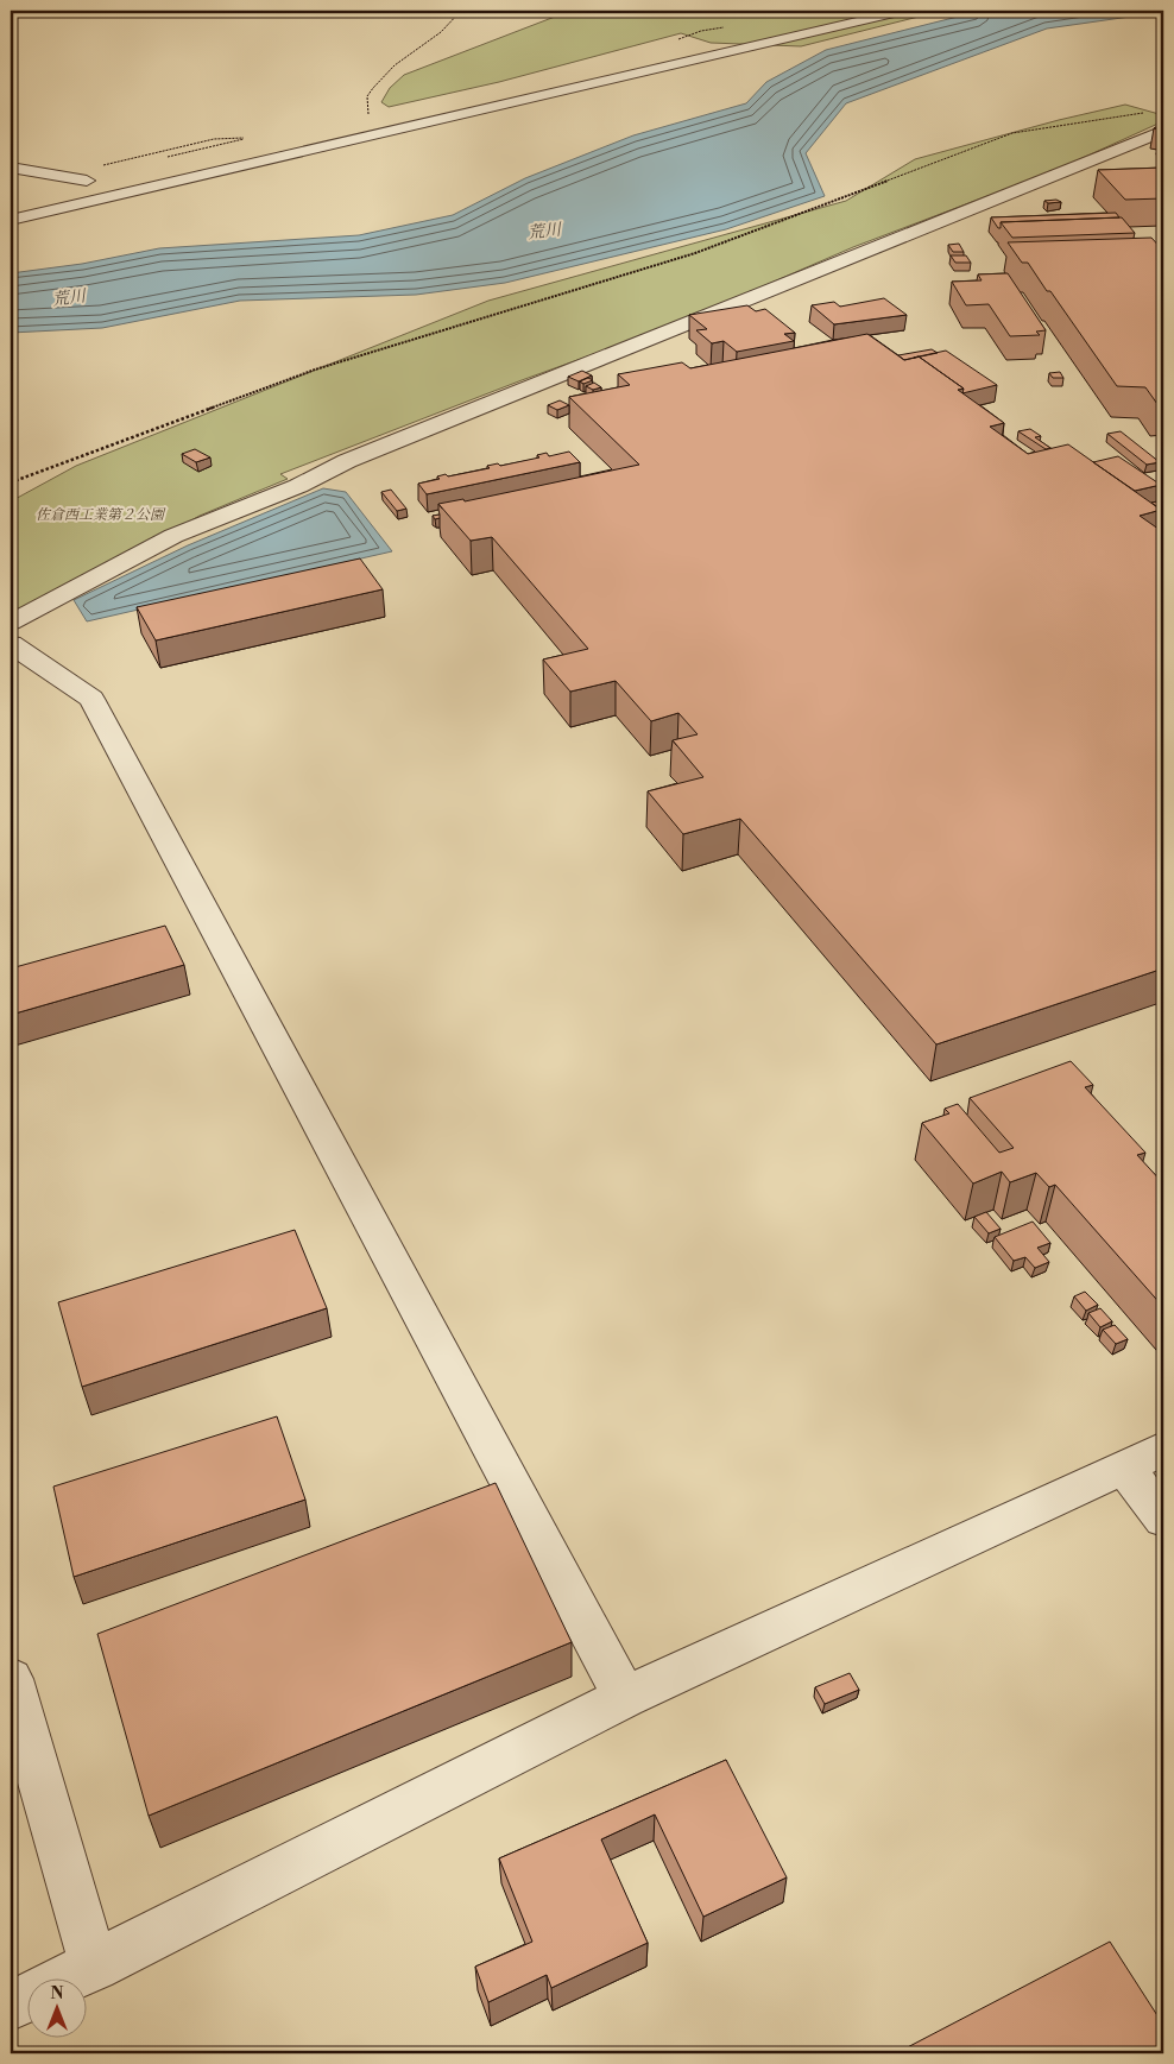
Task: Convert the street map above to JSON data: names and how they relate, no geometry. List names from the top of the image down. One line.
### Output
{"water":["荒川"],"parks":["佐倉西工業第２公園"],"north":"top"}
